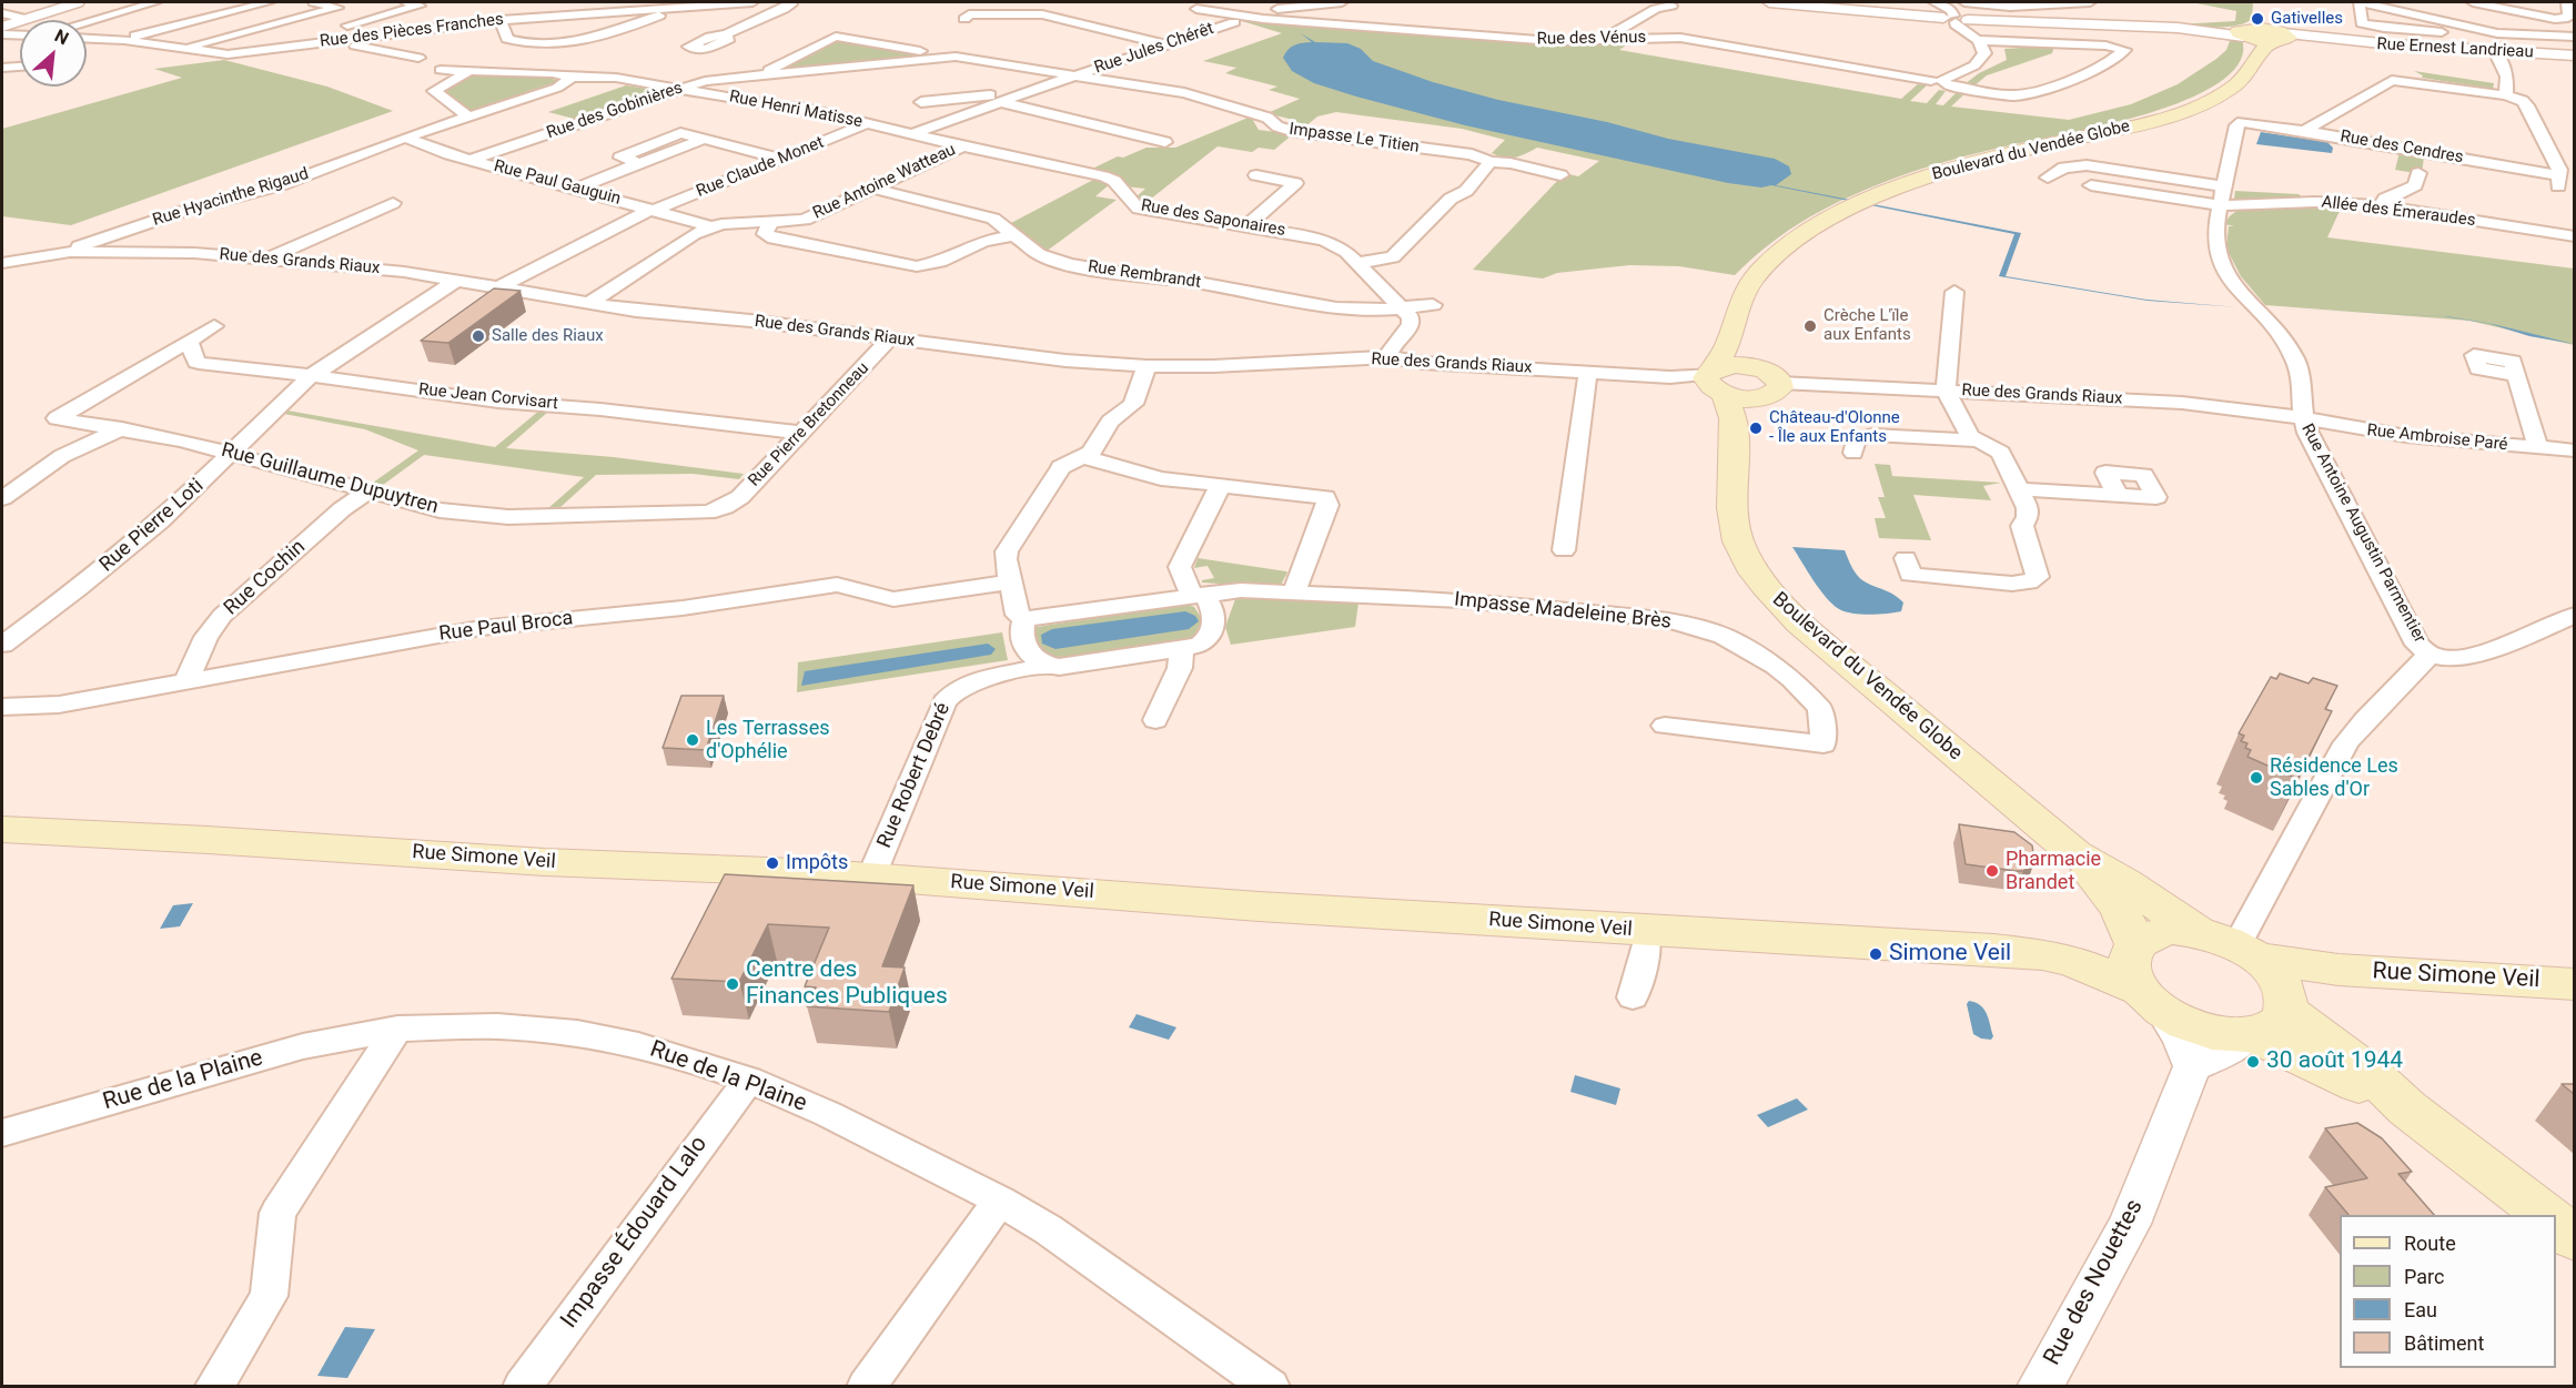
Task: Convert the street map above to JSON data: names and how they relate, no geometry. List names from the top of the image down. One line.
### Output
{"streets":{"main road":["Boulevard du Vendée Globe","Rue Simone Veil"],"street":["Rue des Pièces Franches","Rue des Vénus","Rue Jules Chérêt","Rue Ernest Landrieau","Rue Henri Matisse","Rue des Gobinières","Impasse Le Titien","Rue des Cendres","Rue Claude Monet","Rue Antoine Watteau","Rue Paul Gauguin","Rue Hyacinthe Rigaud","Allée des Émeraudes","Rue des Saponaires","Rue des Grands Riaux","Rue Rembrandt","Rue Jean Corvisart","Rue Pierre Bretonneau","Rue Ambroise Paré","Rue Guillaume Dupuytren","Rue Pierre Loti","Rue Antoine Augustin Parmentier","Rue Cochin","Impasse Madeleine Brès","Rue Paul Broca","Rue Robert Debré","Rue de la Plaine","Impasse Édouard Lalo","Rue des Nouettes"]},"crossings":[["Rue Jules Chérêt","Rue des Gobinières"],["Rue Jules Chérêt","Impasse Le Titien"],["Rue Ernest Landrieau","Boulevard du Vendée Globe"],["Rue Henri Matisse","Rue des Gobinières"],["Rue Henri Matisse","Rue Claude Monet"],["Rue Henri Matisse","Rue Hyacinthe Rigaud"],["Rue Henri Matisse","Rue des Saponaires"],["Rue des Gobinières","Impasse Le Titien"],["Rue des Gobinières","Rue Paul Gauguin"],["Rue des Gobinières","Rue Hyacinthe Rigaud"],["Rue des Cendres","Rue Antoine Augustin Parmentier"],["Boulevard du Vendée Globe","Rue des Grands Riaux"],["Boulevard du Vendée Globe","Rue Simone Veil"],["Rue Claude Monet","Rue Paul Gauguin"],["Rue Claude Monet","Rue des Grands Riaux"],["Rue Antoine Watteau","Rue Paul Gauguin"],["Rue Antoine Watteau","Rue des Saponaires"],["Rue Antoine Watteau","Rue des Grands Riaux"],["Rue Antoine Watteau","Rue Rembrandt"],["Rue Paul Gauguin","Rue Hyacinthe Rigaud"],["Rue Hyacinthe Rigaud","Rue des Grands Riaux"],["Allée des Émeraudes","Rue Antoine Augustin Parmentier"],["Rue des Saponaires","Rue Rembrandt"],["Rue des Grands Riaux","Rue Pierre Bretonneau"],["Rue des Grands Riaux","Rue Ambroise Paré"],["Rue des Grands Riaux","Rue Pierre Loti"],["Rue des Grands Riaux","Rue Antoine Augustin Parmentier"],["Rue Jean Corvisart","Rue Pierre Bretonneau"],["Rue Jean Corvisart","Rue Guillaume Dupuytren"],["Rue Jean Corvisart","Rue Pierre Loti"],["Rue Pierre Bretonneau","Rue Guillaume Dupuytren"],["Rue Ambroise Paré","Rue Antoine Augustin Parmentier"],["Rue Guillaume Dupuytren","Rue Pierre Loti"],["Rue Guillaume Dupuytren","Rue Cochin"],["Rue Cochin","Rue Paul Broca"],["Impasse Madeleine Brès","Rue Robert Debré"],["Rue Robert Debré","Rue Simone Veil"],["Rue de la Plaine","Impasse Édouard Lalo"]],"places":["Gativelles","Crèche L'ïle aux Enfants","Salle des Riaux","Château-d'Olonne - Île aux Enfants","Les Terrasses d'Ophélie","Résidence Les Sables d'Or","Impôts","Pharmacie Brandet","Simone Veil","Centre des Finances Publiques","30 août 1944"],"legend":["Route","Parc","Eau","Bâtiment"],"north":"top right"}
